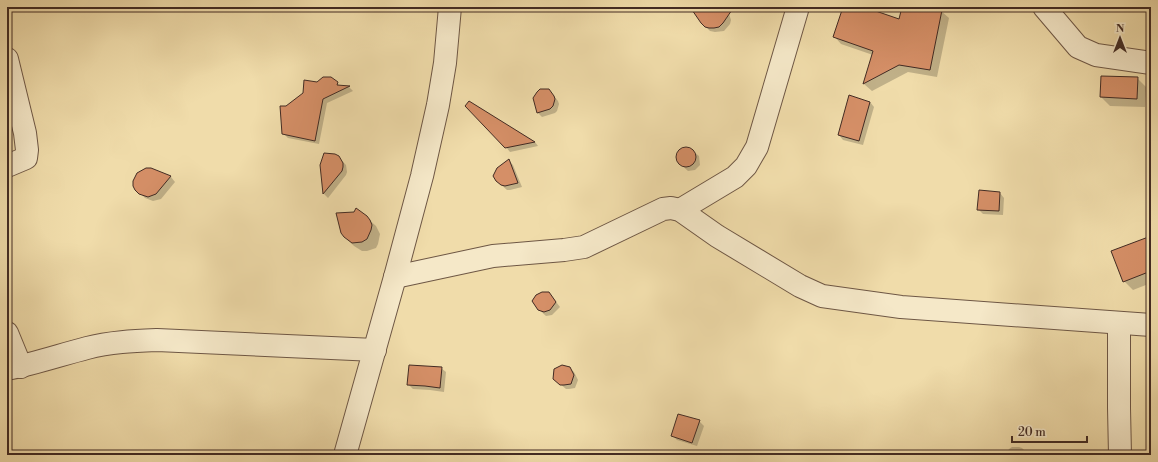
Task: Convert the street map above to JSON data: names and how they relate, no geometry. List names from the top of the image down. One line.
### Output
{"scale_bar":"20 m","north":"top"}
